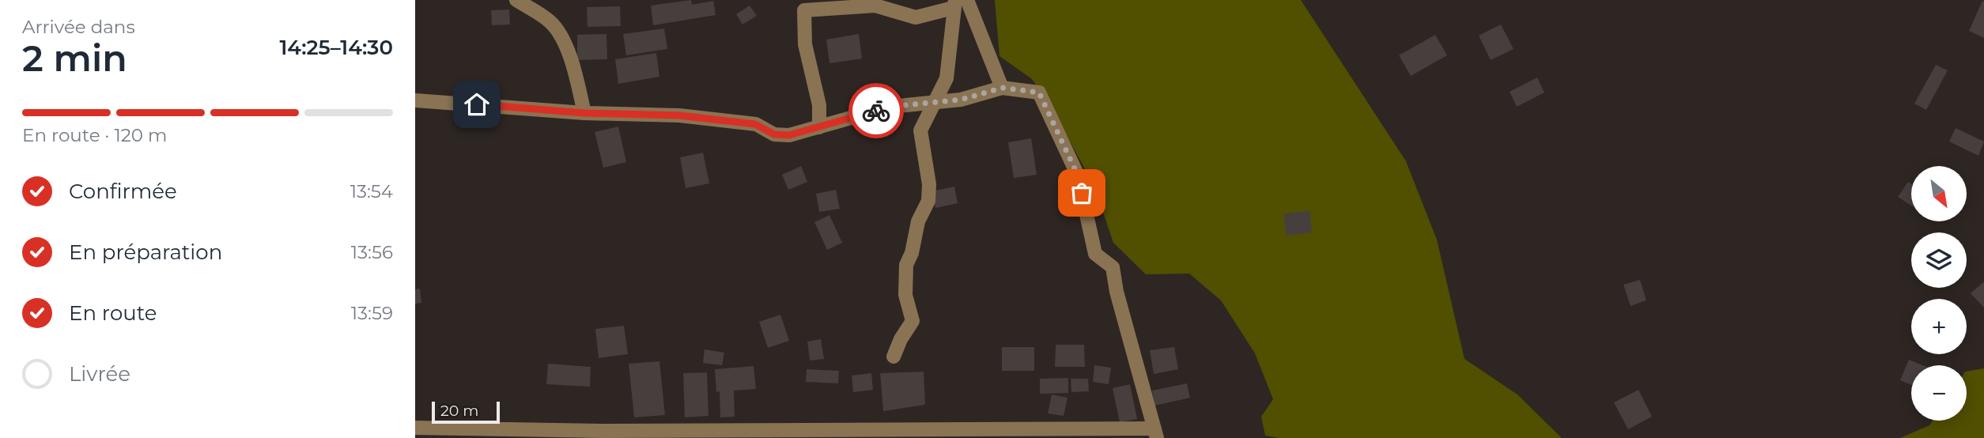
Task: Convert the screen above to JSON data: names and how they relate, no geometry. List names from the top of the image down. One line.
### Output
{"scale_bar":"20 m","north":"bottom right","page":{"heading":["2 min","Arrivée dans","14:25–14:30"],"bar":"En route · 120 m","list":[["Confirmée","13:54"],["En préparation","13:56"],["En route","13:59"],"Livrée"],"map_buttons":["+","−"],"scale":"20 m"}}
